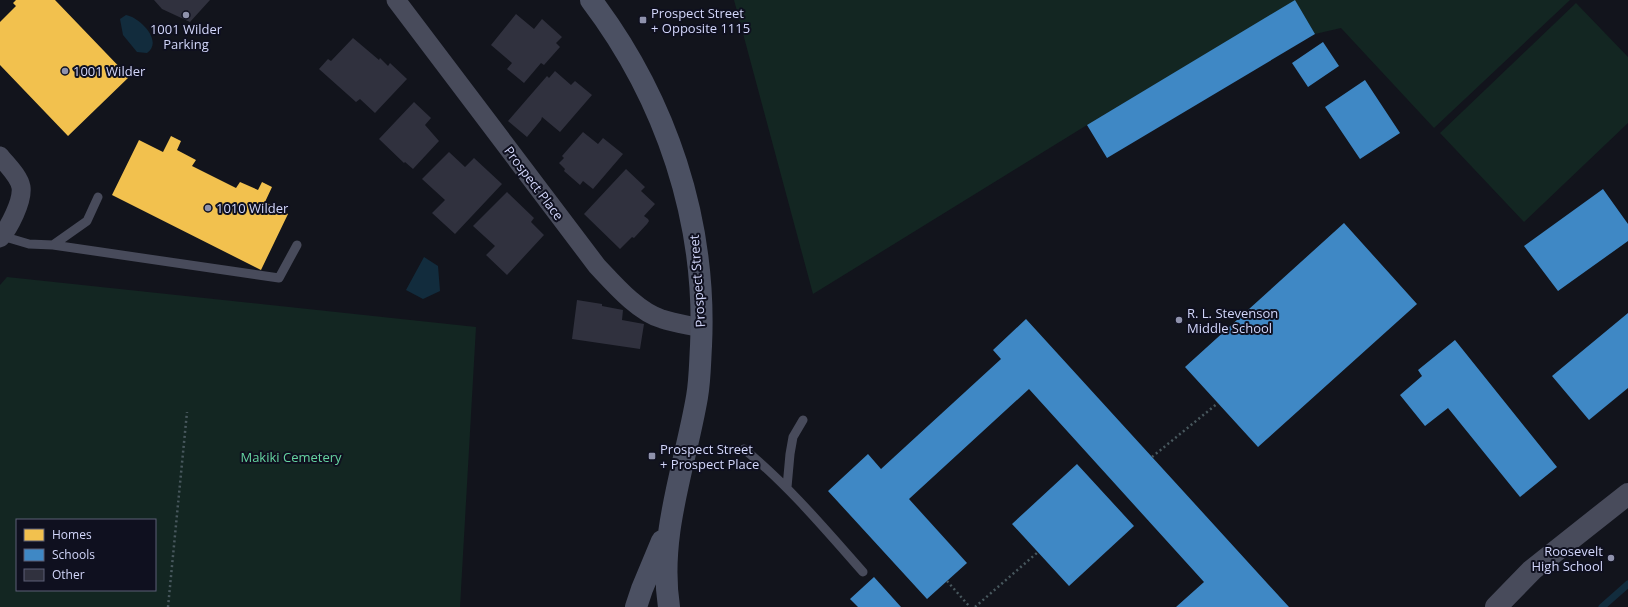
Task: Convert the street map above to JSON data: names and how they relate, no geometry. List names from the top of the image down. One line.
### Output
{"streets":{"main road":["Prospect Street"],"street":["Prospect Place"]},"crossings":[["Prospect Place","Prospect Street"]],"parks":["Makiki Cemetery"],"places":{"other":["1001 Wilder Parking","1001 Wilder","1010 Wilder","R. L. Stevenson Middle School","Roosevelt High School"],"transit":["Prospect Street + Opposite 1115","Prospect Street + Prospect Place"]},"legend":["Homes","Schools","Other"]}
